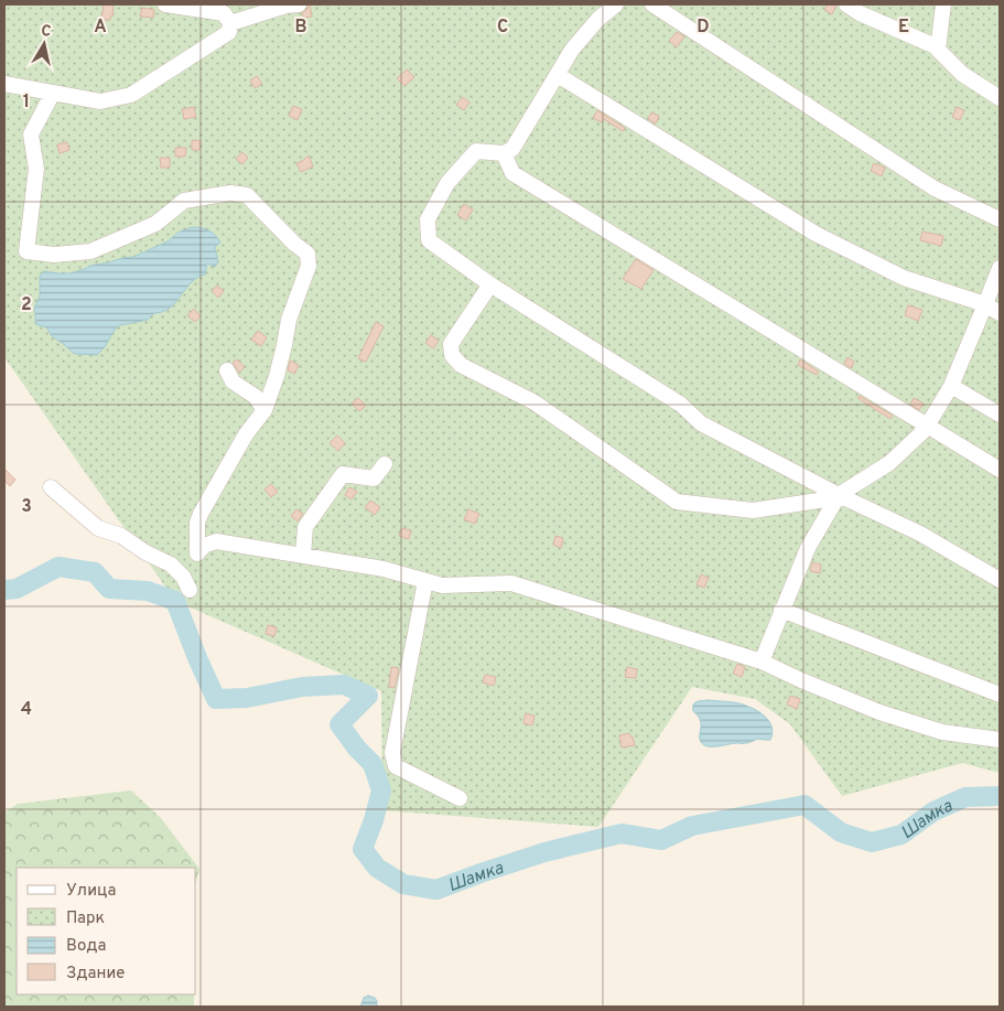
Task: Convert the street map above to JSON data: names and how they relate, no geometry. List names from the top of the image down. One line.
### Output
{"water":["Шамка"],"legend":["Улица","Парк","Вода","Здание"],"north":"top","grid":{"columns":["A","B","C","D","E"],"rows":["1","2","3","4"]}}
